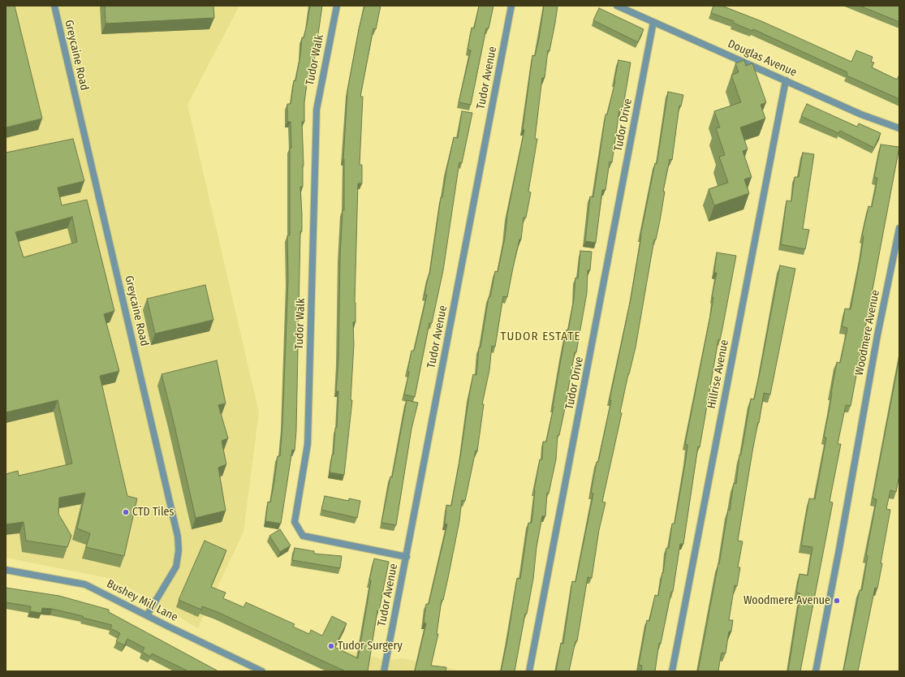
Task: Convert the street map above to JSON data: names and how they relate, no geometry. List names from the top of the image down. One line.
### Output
{"streets":{"street":["Greycaine Road","Douglas Avenue","Tudor Walk","Tudor Avenue","Tudor Drive","Woodmere Avenue","Hillrise Avenue","Bushey Mill Lane"]},"crossings":[["Greycaine Road","Bushey Mill Lane"],["Douglas Avenue","Tudor Drive"],["Douglas Avenue","Hillrise Avenue"],["Tudor Walk","Tudor Avenue"]],"districts":["TUDOR ESTATE"],"places":["CTD Tiles","Woodmere Avenue","Tudor Surgery"]}
